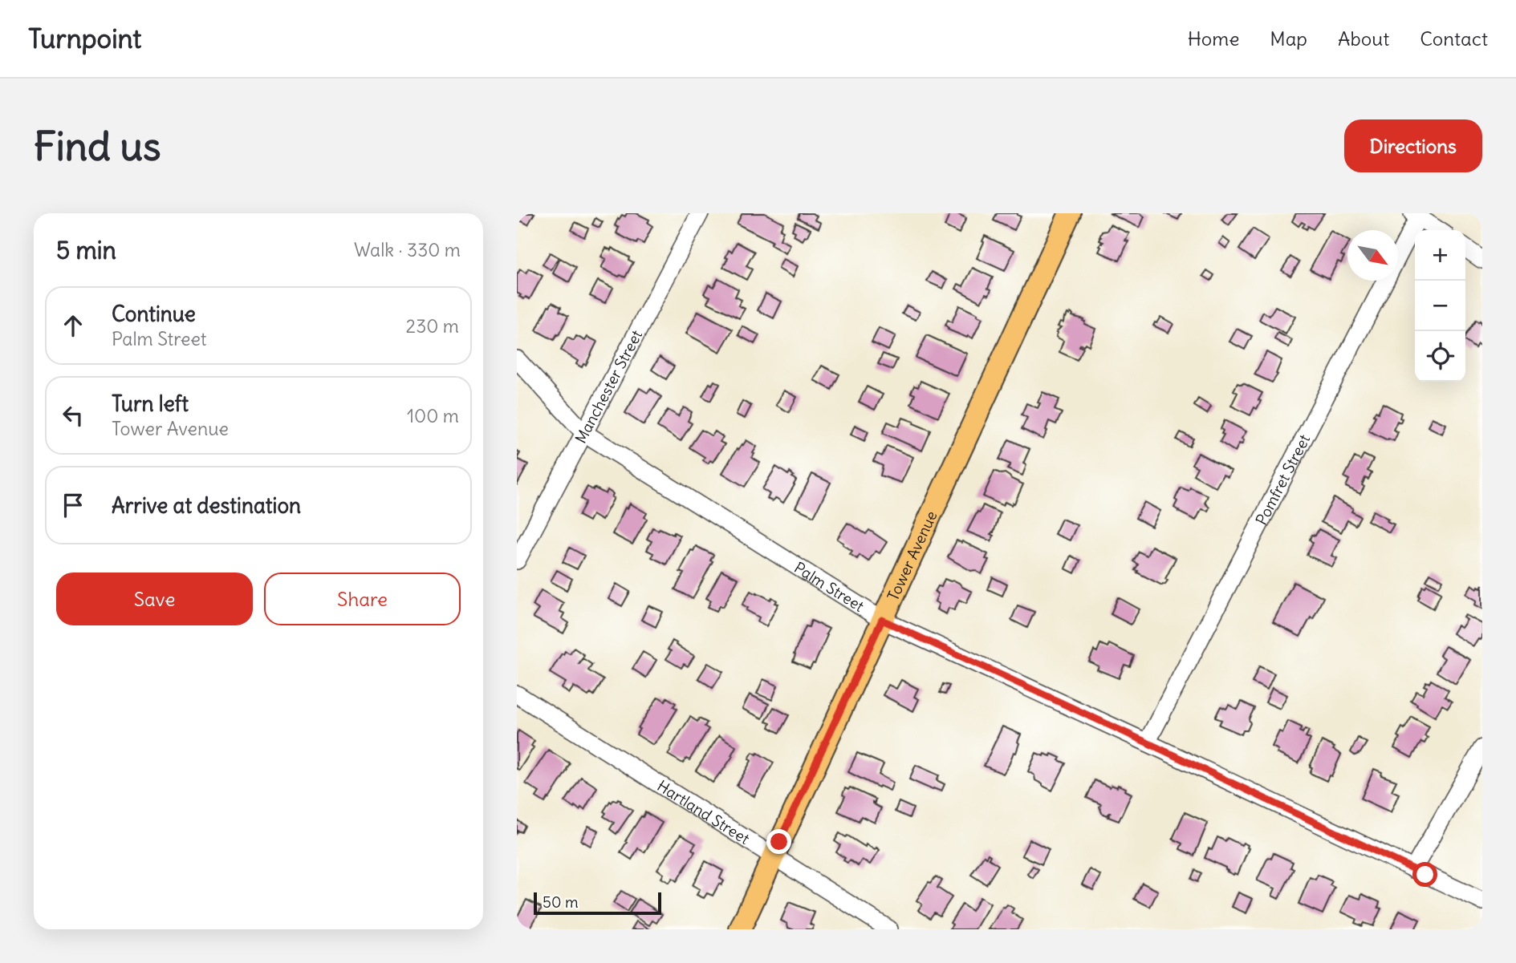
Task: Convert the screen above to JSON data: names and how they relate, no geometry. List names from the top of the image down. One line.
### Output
{"streets":{"main road":["Tower Avenue"],"street":["Manchester Street","Pomfret Street","Palm Street","Hartland Street"]},"crossings":[["Manchester Street","Palm Street"],["Pomfret Street","Palm Street"],["Tower Avenue","Palm Street"],["Tower Avenue","Hartland Street"]],"scale_bar":"50 m","north":"bottom right","page":{"header":"Turnpoint","nav":["Home","Map","About","Contact"],"buttons":["Directions",["Save","Share"]],"title":"Find us","heading":["5 min","Walk · 330 m"],"map_buttons":["+","−"],"list":[["Continue","Palm Street","230 m"],["Turn left","Tower Avenue","100 m"],"Arrive at destination"],"scale":"50 m"}}
